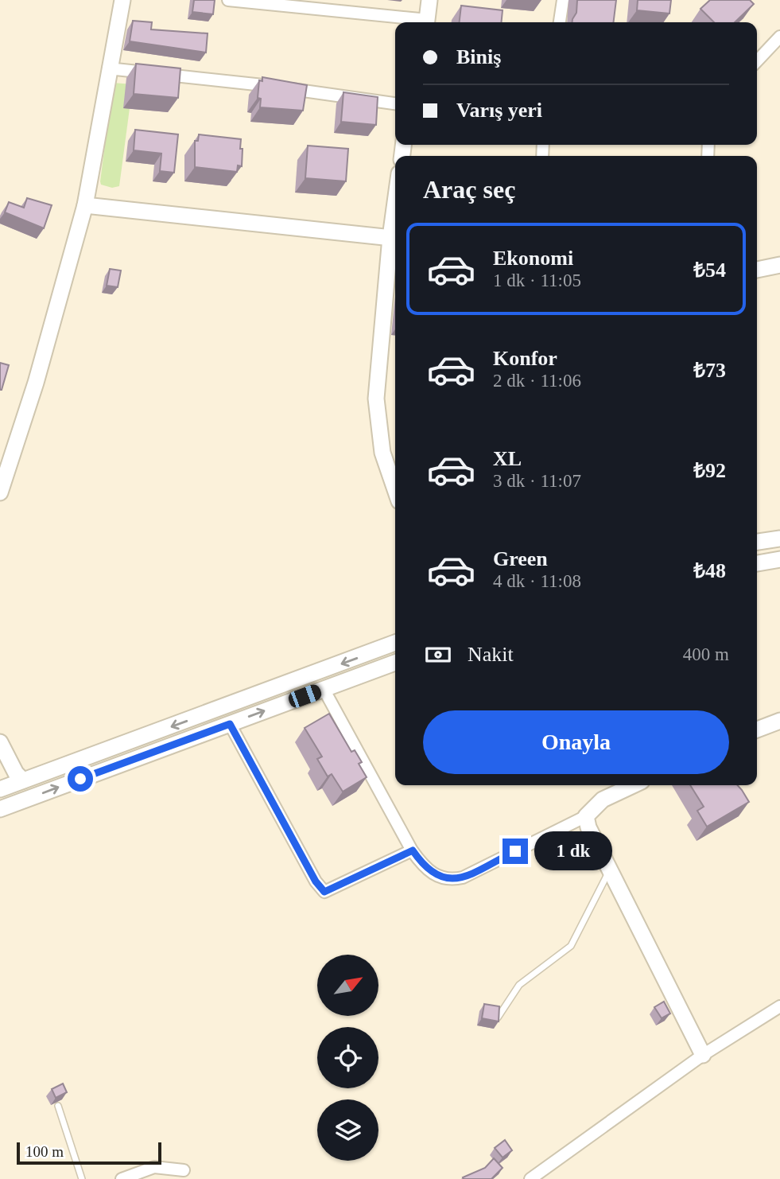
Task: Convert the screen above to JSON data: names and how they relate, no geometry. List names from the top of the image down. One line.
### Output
{"scale_bar":"100 m","north":"top right","page":{"banner":["Biniş","Varış yeri"],"heading":"Araç seç","list":[{"name":"Ekonomi","note":"1 dk · 11:05","value":"₺54"},{"name":"Konfor","note":"2 dk · 11:06","value":"₺73"},{"name":"XL","note":"3 dk · 11:07","value":"₺92"},{"name":"Green","note":"4 dk · 11:08","value":"₺48"}],"pay":["Nakit","400 m"],"buttons":"Onayla","bubble":"1 dk","scale":"100 m"}}
